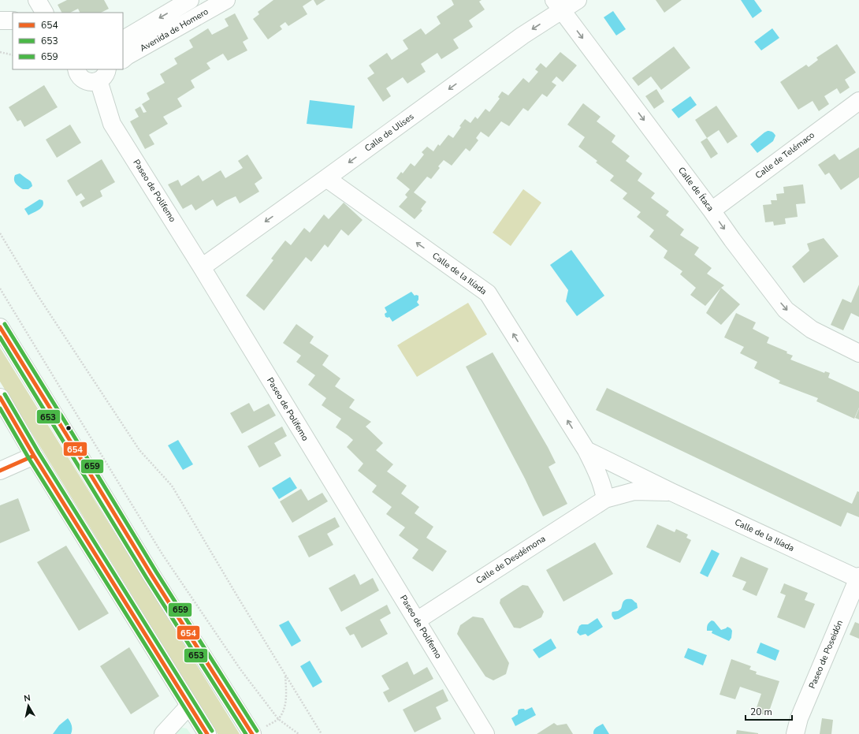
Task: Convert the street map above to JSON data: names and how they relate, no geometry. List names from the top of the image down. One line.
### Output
{"streets":{"street":["Avenida de Homero","Calle de Ulises","Calle de Telémaco","Calle de Ítaca","Paseo de Polifemo","Calle de la Ilíada","Calle de Desdémona","Paseo de Poseidón"]},"crossings":[["Calle de Ulises","Calle de Ítaca"],["Calle de Ulises","Paseo de Polifemo"],["Calle de Ulises","Calle de la Ilíada"],["Calle de Telémaco","Calle de Ítaca"],["Paseo de Polifemo","Calle de Desdémona"],["Calle de la Ilíada","Calle de Desdémona"],["Calle de la Ilíada","Paseo de Poseidón"]],"one_way":["Calle de Ulises","Calle de Ítaca","Calle de la Ilíada"],"lines":["transit line 659","transit line 654","transit line 653"],"legend":["654","653","659"],"scale_bar":"20 m","north":"top"}
